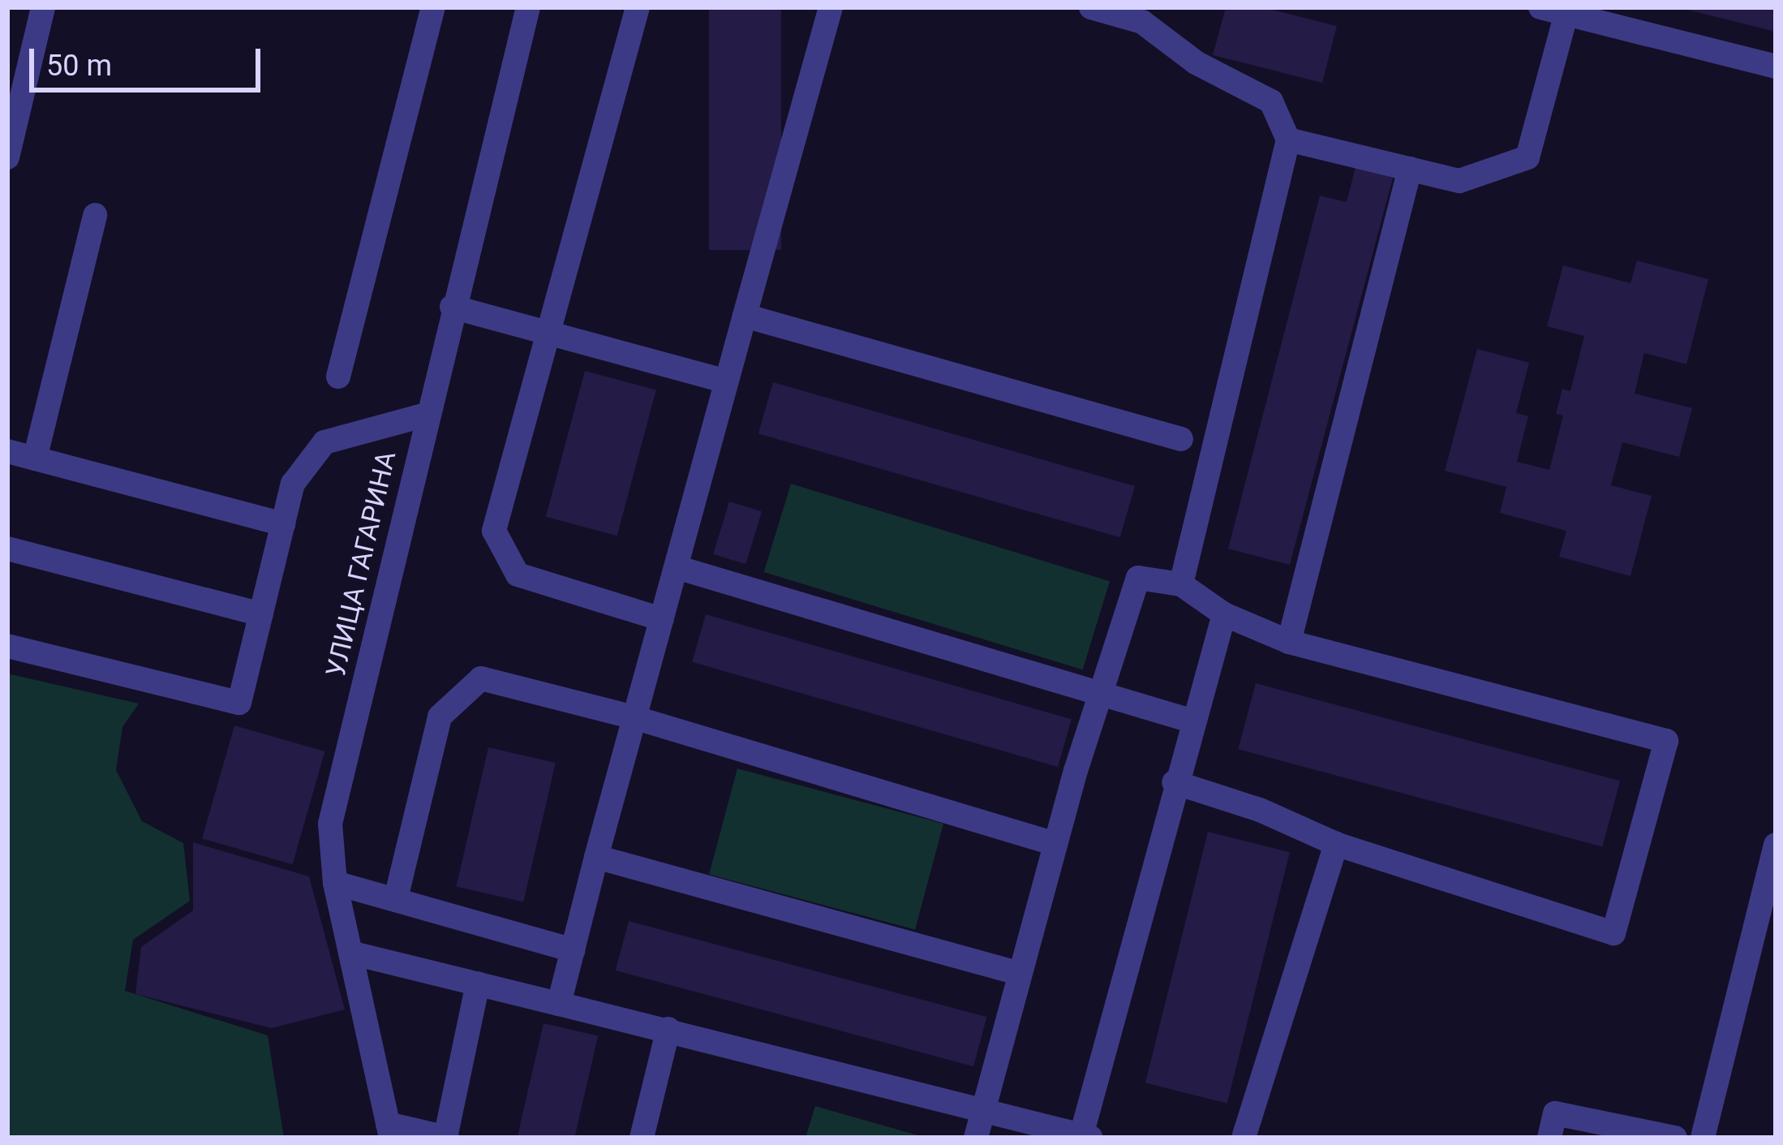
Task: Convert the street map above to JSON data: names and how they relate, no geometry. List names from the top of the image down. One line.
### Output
{"streets":{"street":["УЛИЦА ГАГАРИНА"]},"scale_bar":"50 m"}
